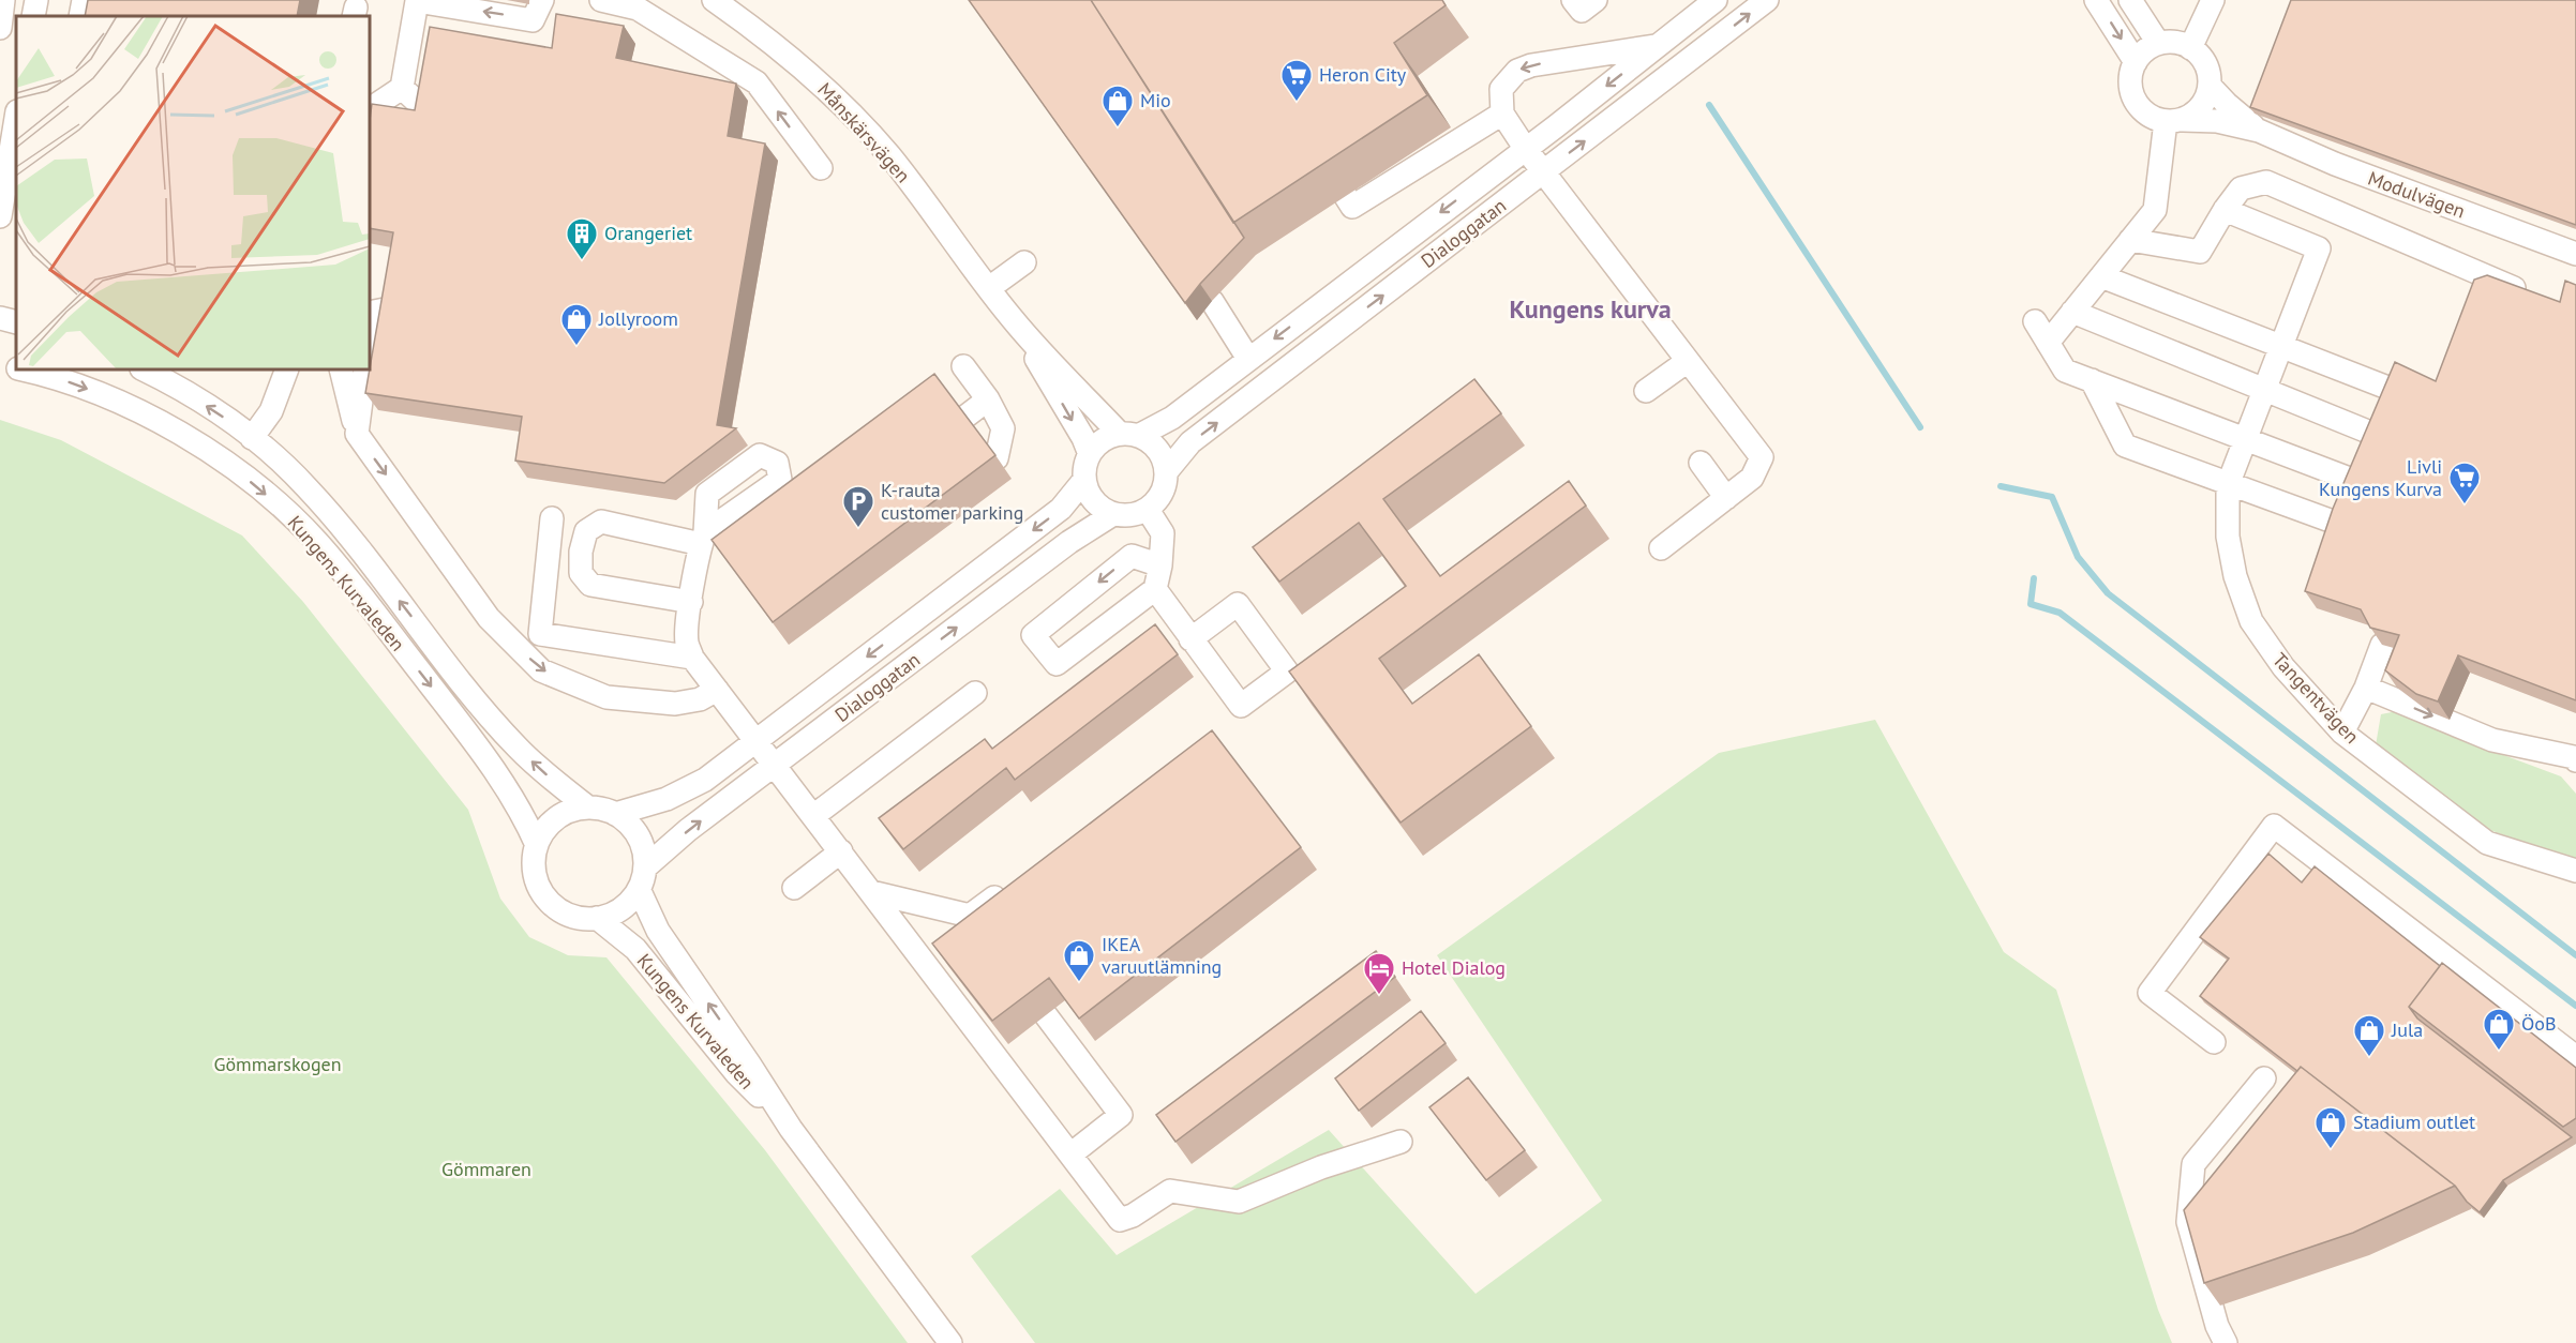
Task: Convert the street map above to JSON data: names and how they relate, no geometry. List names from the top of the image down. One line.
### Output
{"streets":{"street":["Månskärsvägen","Modulvägen","Dialoggatan","Kungens Kurvaleden","Tangentvägen"]},"crossings":[["Månskärsvägen","Dialoggatan"],["Dialoggatan","Kungens Kurvaleden"]],"districts":["Kungens kurva"],"parks":["Gömmarskogen","Gömmaren"],"places":{"supermarket":["Heron City","Livli Kungens Kurva"],"shop":["Mio","Jollyroom","IKEA varuutlämning","ÖoB","Jula","Stadium outlet"],"building":["Orangeriet"],"parking":["K-rauta customer parking"],"hotel":["Hotel Dialog"]}}
